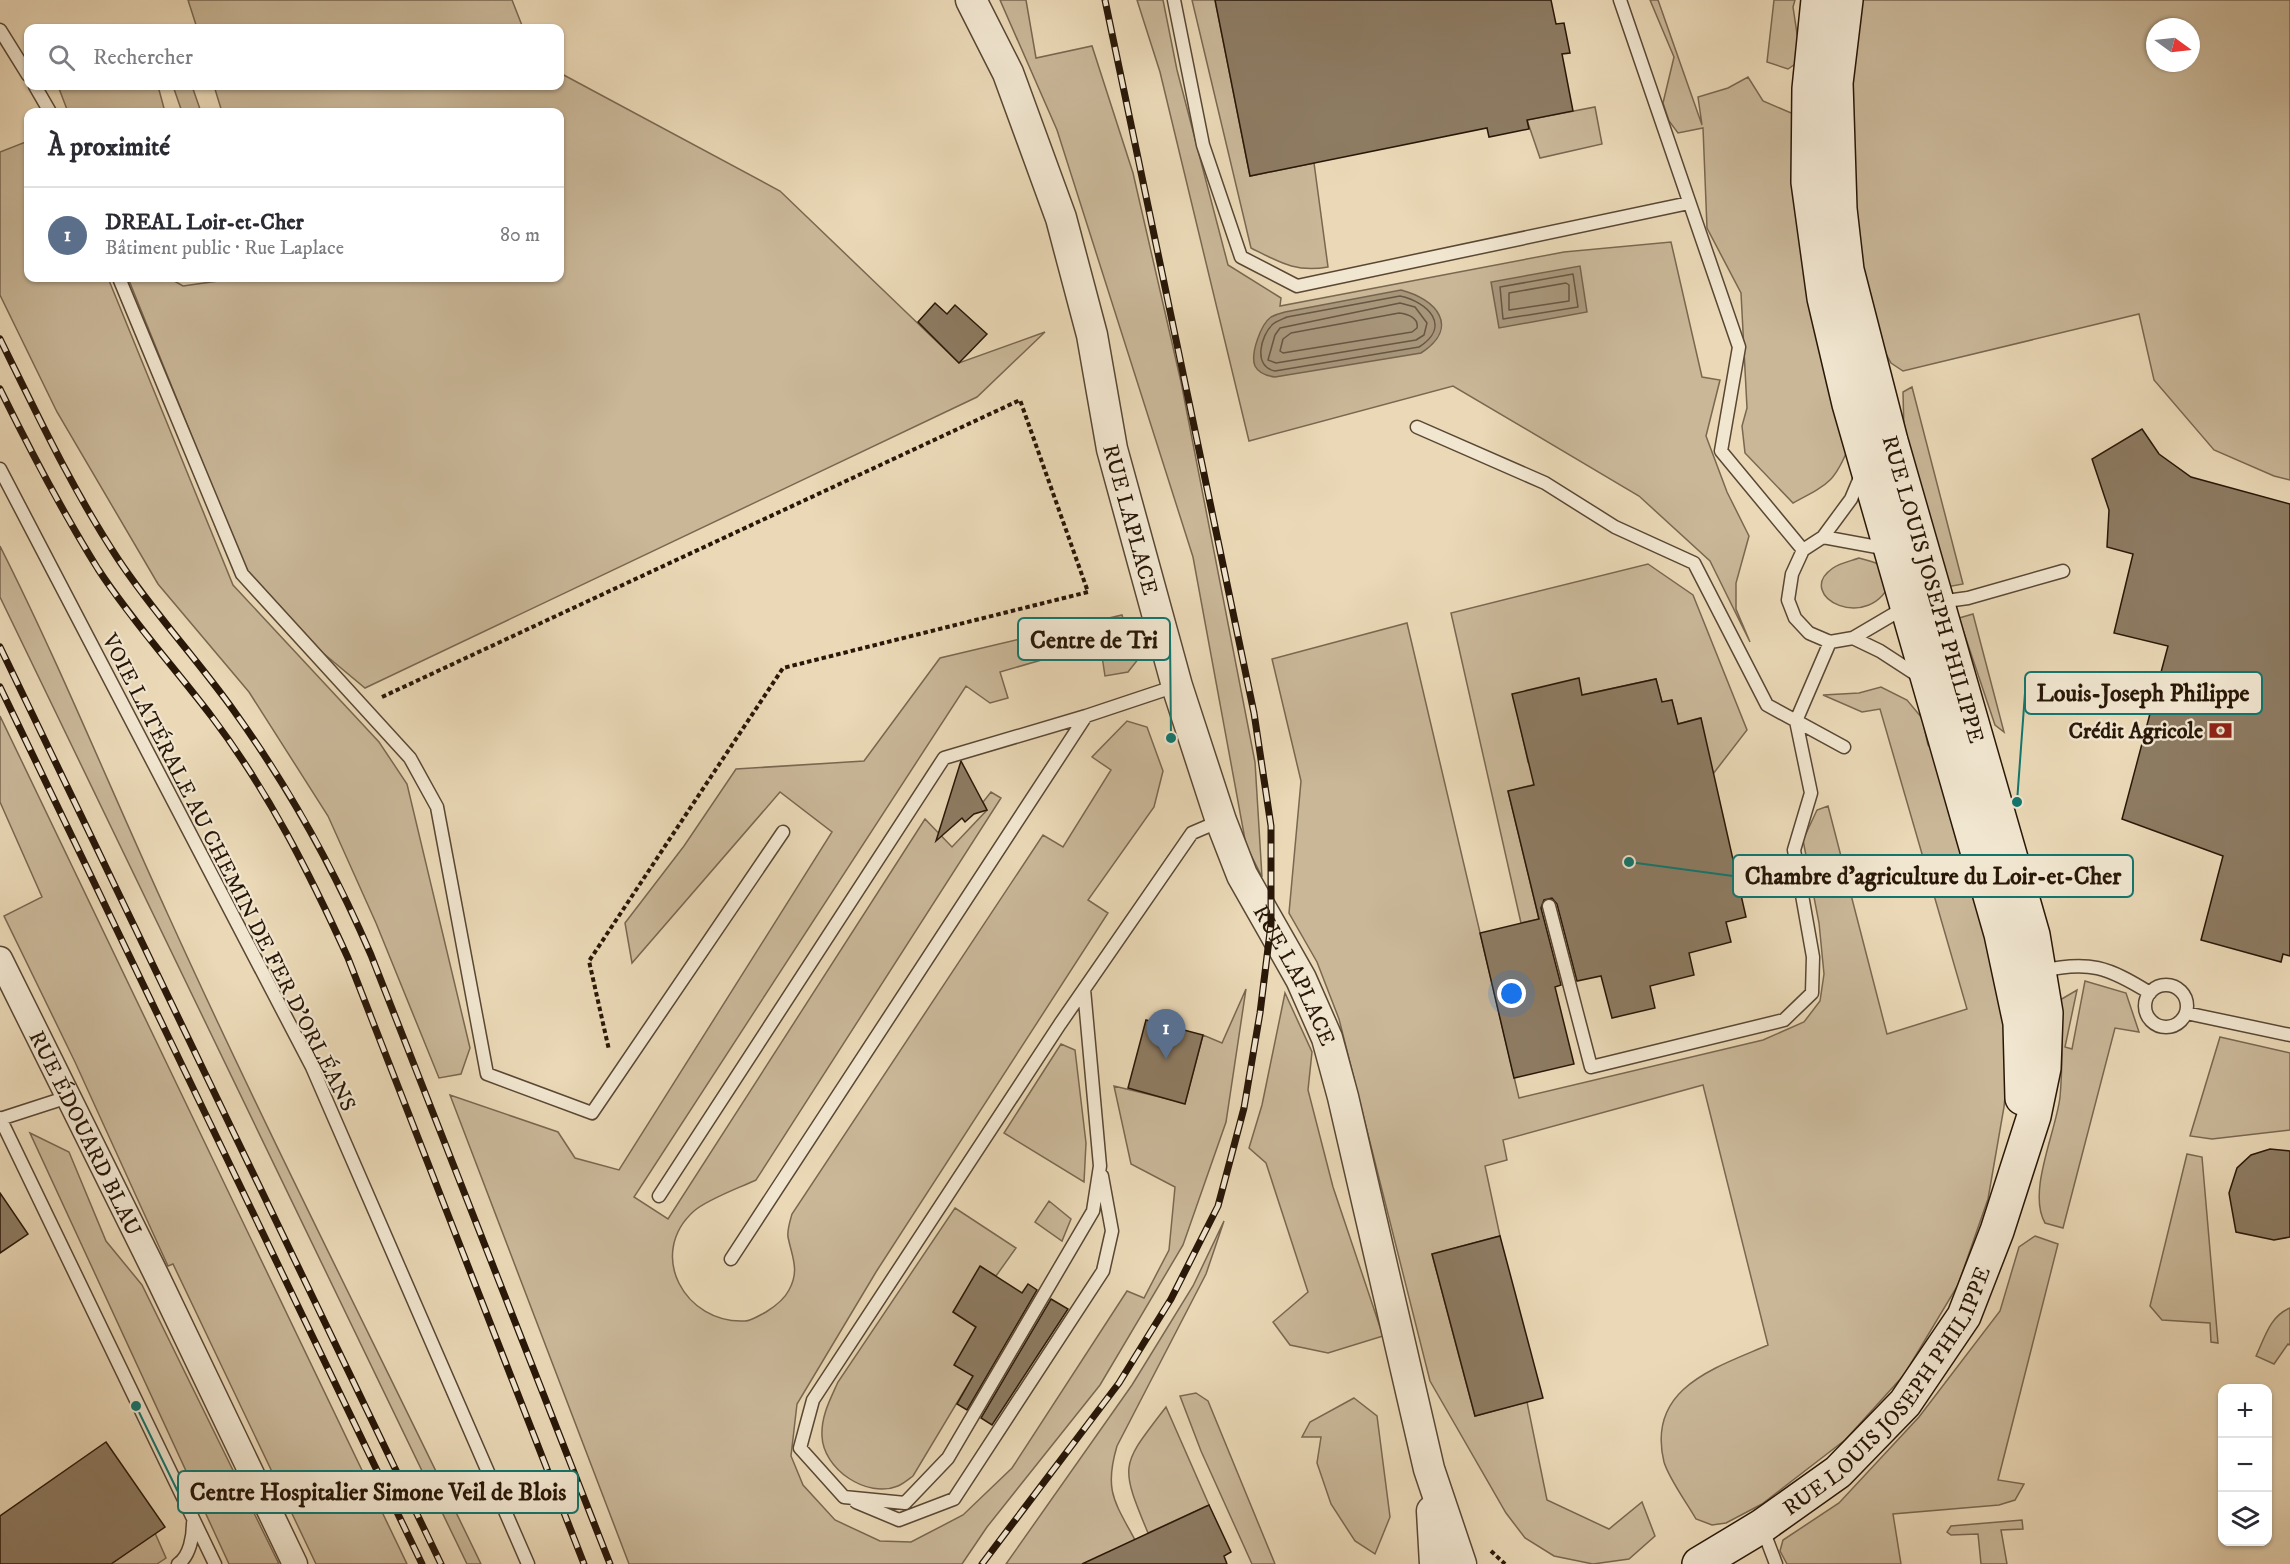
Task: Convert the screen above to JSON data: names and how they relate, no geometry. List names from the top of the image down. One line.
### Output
{"streets":{"main road":["RUE LOUIS JOSEPH PHILIPPE"],"street":["RUE LAPLACE","RUE ÉDOUARD BLAU"],"lane":["VOIE LATÉRALE AU CHEMIN DE FER D'ORLÉANS"]},"places":{"bank":["Crédit Agricole"],"other":["Centre de Tri","Louis-Joseph Philippe","Chambre d'agriculture du Loir-et-Cher","Centre Hospitalier Simone Veil de Blois"]},"north":"right","page":{"search":"Rechercher","heading":"À proximité","list":[{"mark":"1","name":"DREAL Loir-et-Cher","note":"Bâtiment public · Rue Laplace","value":"80 m"}],"pins":"1","map_buttons":["+","−"]}}
